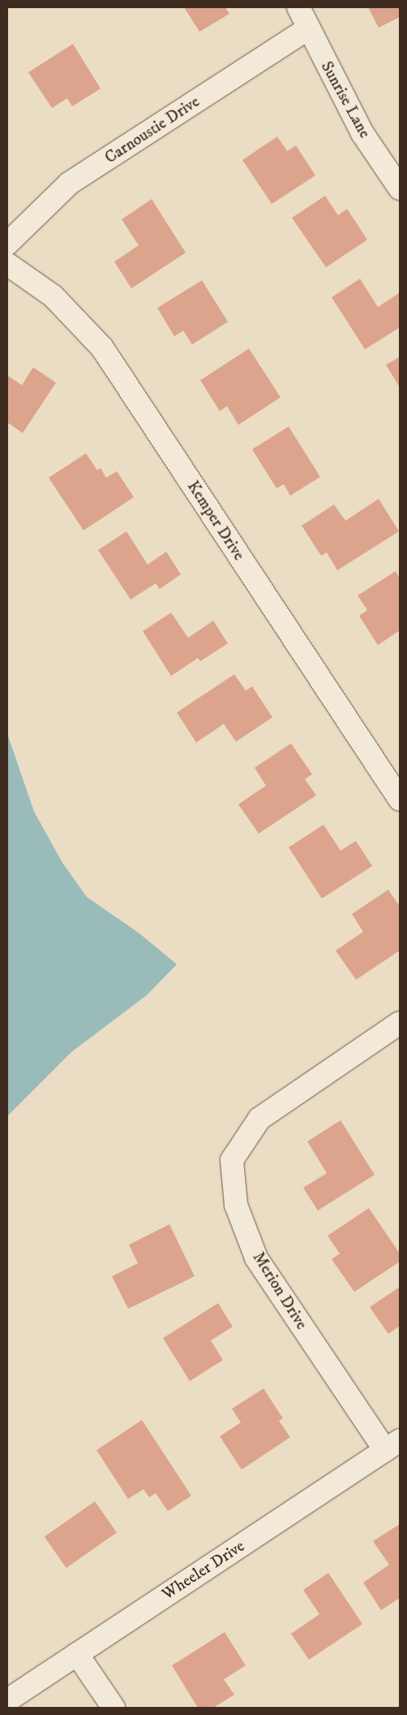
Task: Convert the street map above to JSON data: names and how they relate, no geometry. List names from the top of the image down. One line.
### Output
{"streets":{"street":["Sunrise Lane","Carnoustie Drive","Kemper Drive","Merion Drive","Wheeler Drive"]},"crossings":[["Sunrise Lane","Carnoustie Drive"],["Merion Drive","Wheeler Drive"]]}
